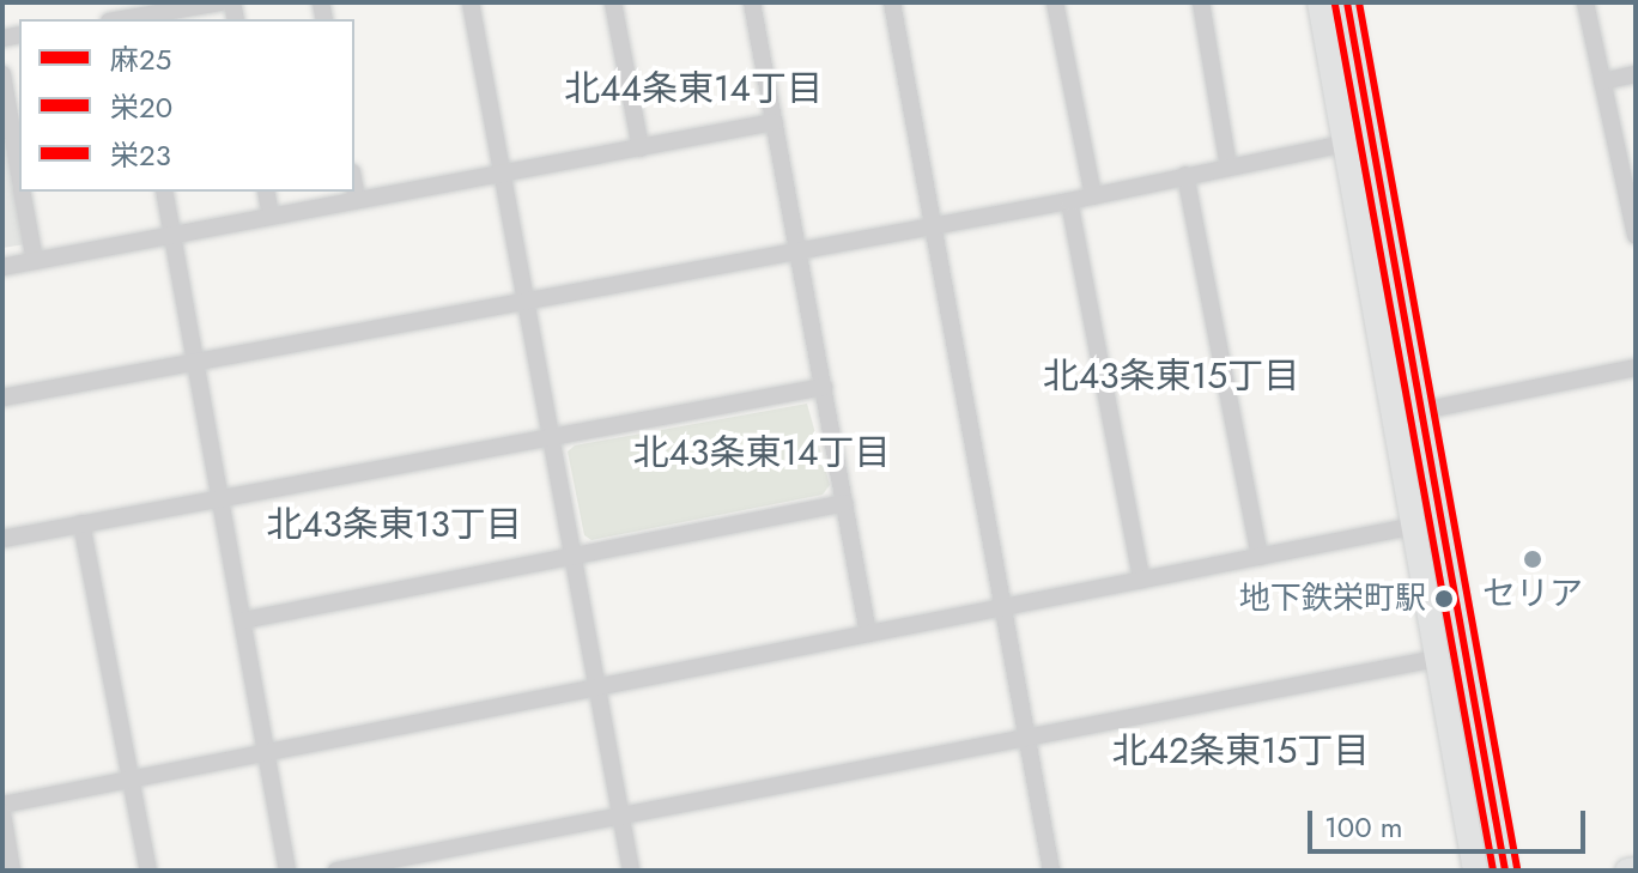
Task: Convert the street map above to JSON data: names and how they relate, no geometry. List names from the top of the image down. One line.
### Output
{"districts":["北44条東14丁目","北43条東15丁目","北43条東14丁目","北43条東13丁目","北42条東15丁目"],"places":["セリア","地下鉄栄町駅"],"lines":["transit line 麻25","transit line 栄23","transit line 栄20"],"legend":["麻25","栄20","栄23"],"scale_bar":"100 m"}
